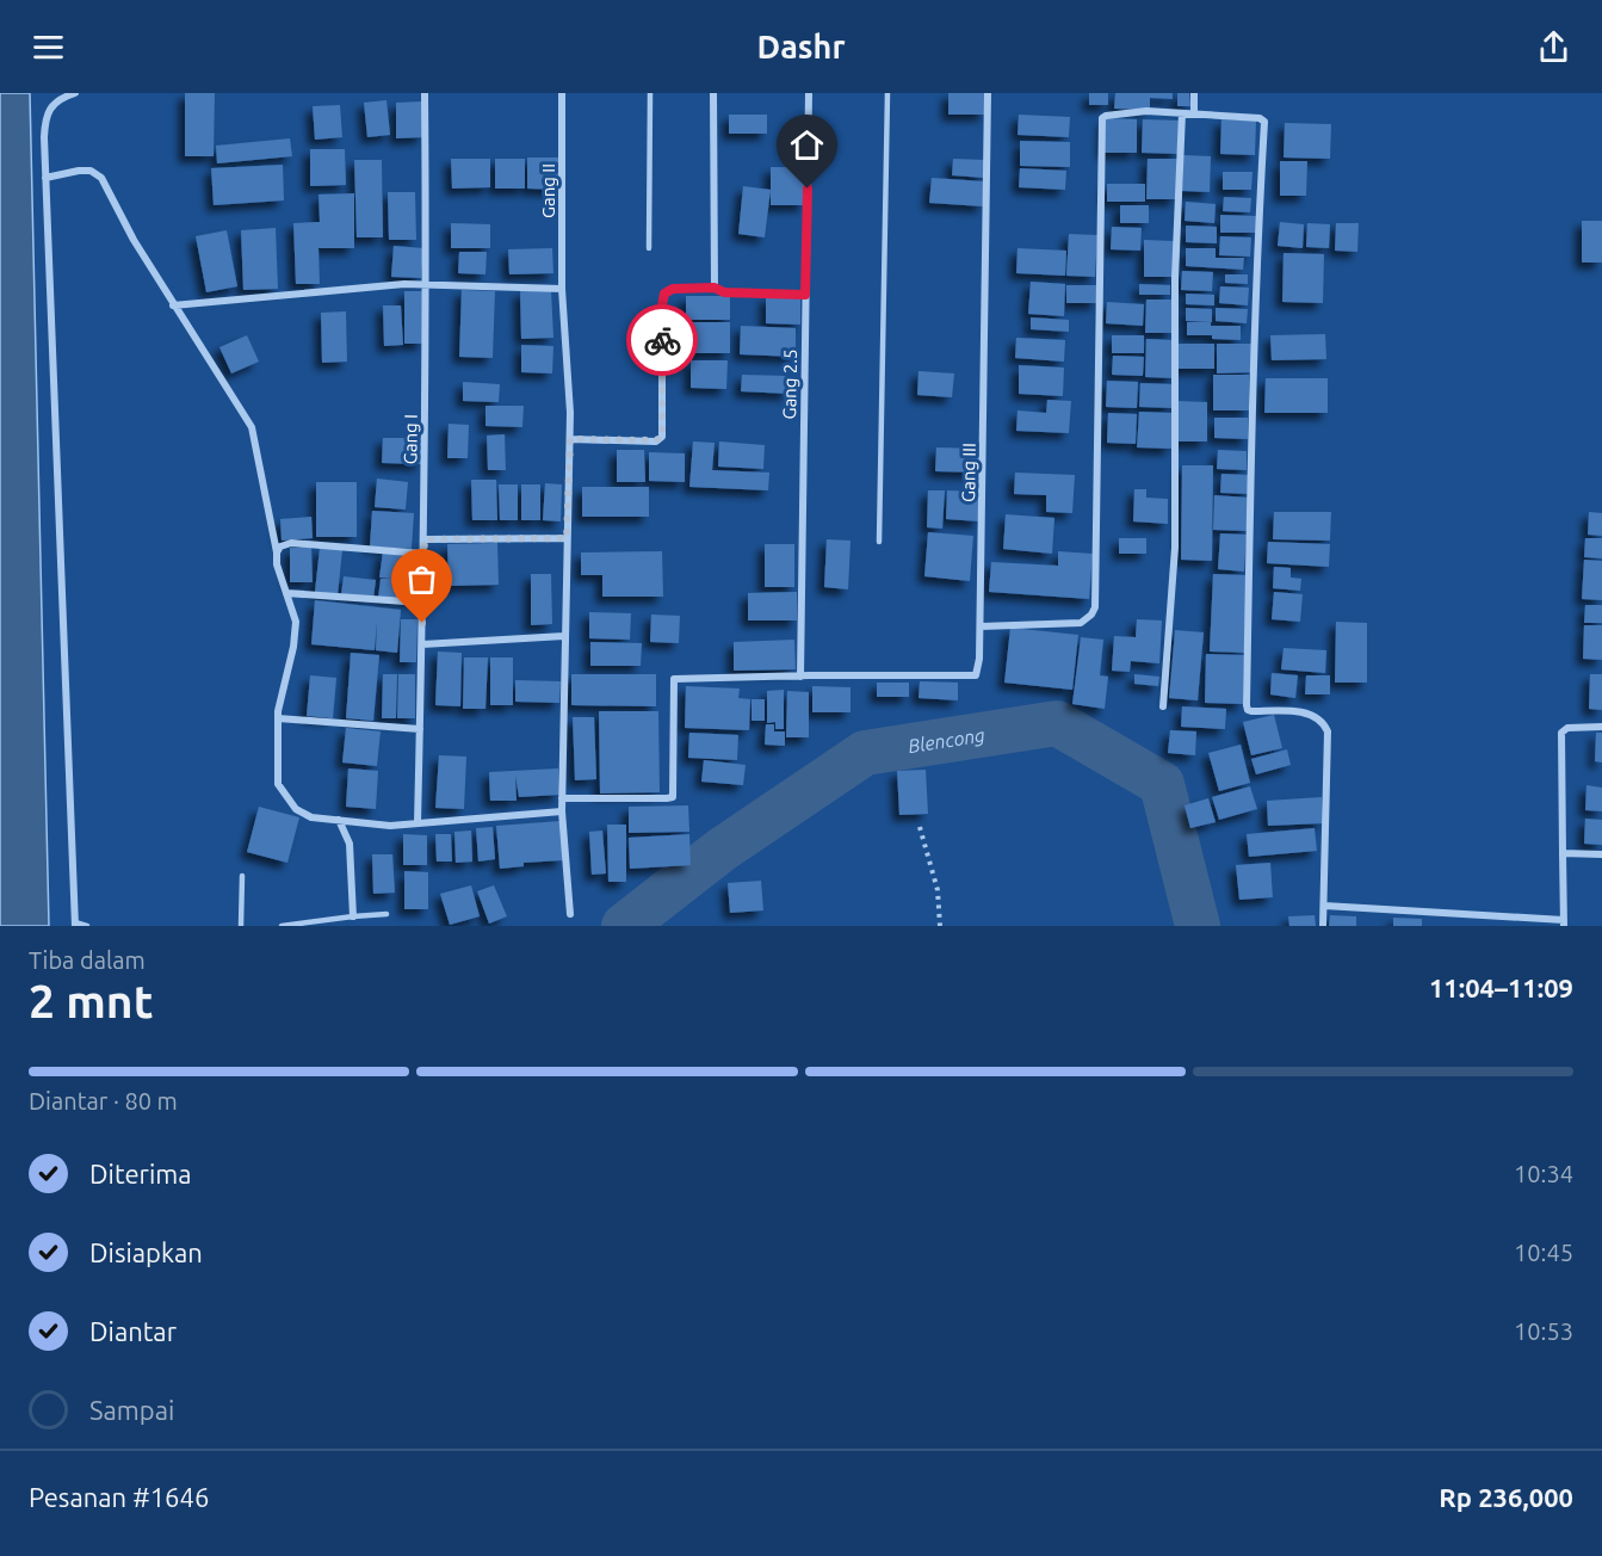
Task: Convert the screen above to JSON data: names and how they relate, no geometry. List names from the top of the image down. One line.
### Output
{"streets":{"street":["Gang II","Gang 2.5","Gang I","Gang III"]},"crossings":[["Gang 2.5","Gang III"]],"water":["Blencong"],"page":{"header":"Dashr","heading":["2 mnt","Tiba dalam","11:04–11:09"],"panel":["Pesanan #1646","Rp 236,000"],"bar":"Diantar · 80 m","list":[["Diterima","10:34"],["Disiapkan","10:45"],["Diantar","10:53"],"Sampai"]}}
